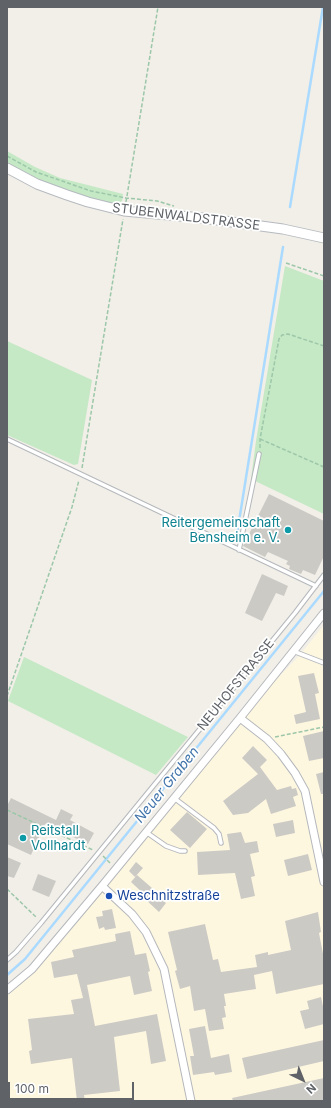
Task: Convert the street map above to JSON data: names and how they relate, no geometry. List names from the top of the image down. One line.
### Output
{"streets":{"street":["STUBENWALDSTRASSE","NEUHOFSTRASSE"]},"water":["Neuer Graben"],"places":["Reitergemeinschaft Bensheim e. V.","Reitstall Vollhardt","Weschnitzstraße"],"scale_bar":"100 m","north":"bottom right"}
